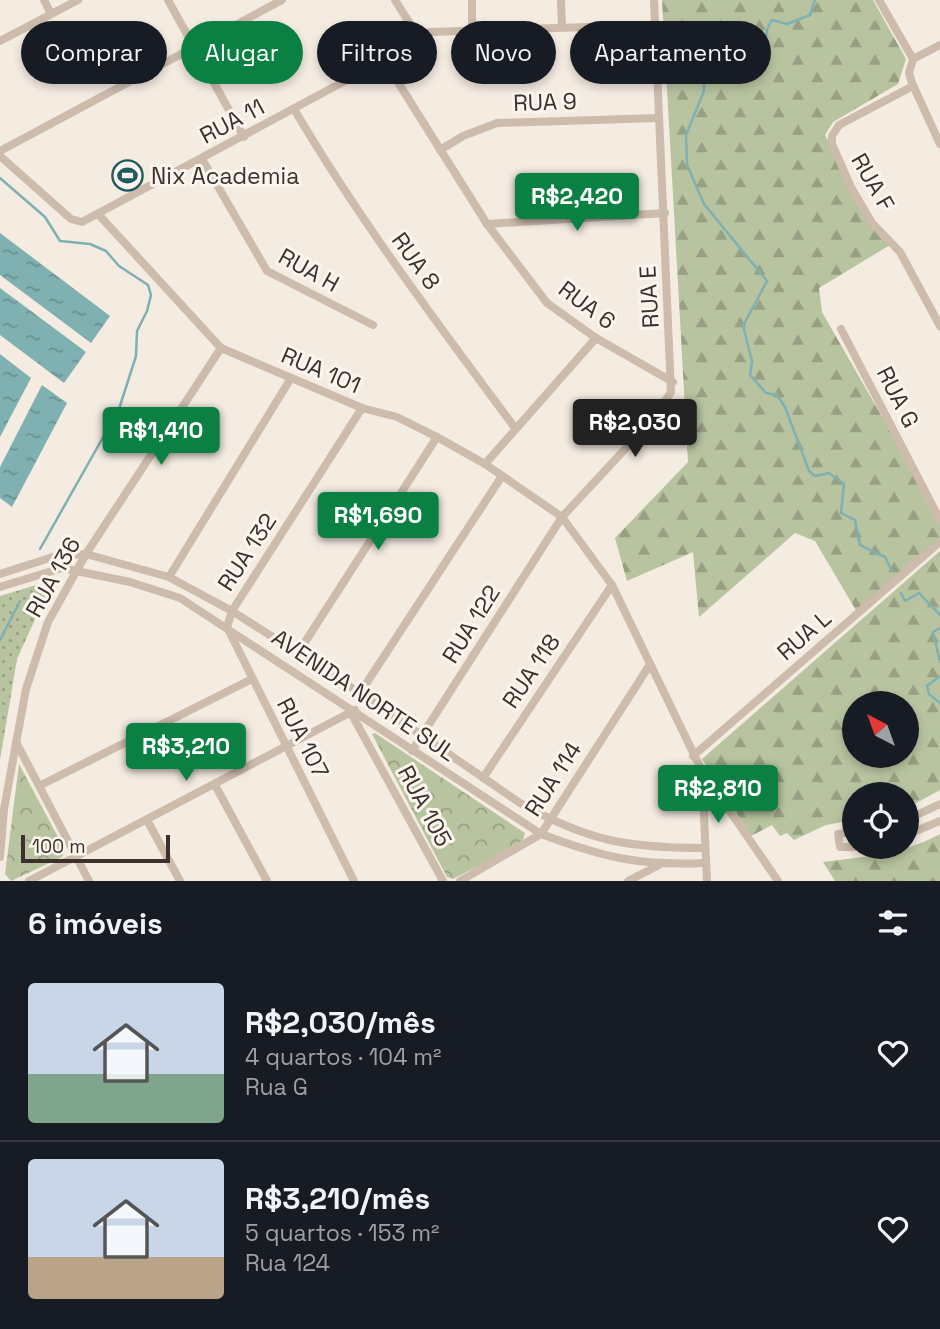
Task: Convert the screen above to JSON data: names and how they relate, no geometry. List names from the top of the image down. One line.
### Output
{"streets":{"street":["RUA 9","RUA 11","RUA F","RUA 8","RUA H","RUA E","RUA 6","RUA 101","RUA G","RUA 132","RUA 136","RUA 122","RUA L","RUA 118","AVENIDA NORTE SUL","RUA 107","RUA 114","RUA 105"]},"crossings":[["RUA 9","RUA E"],["RUA 9","RUA 6"],["RUA 11","RUA 8"],["RUA 11","RUA H"],["RUA 11","RUA 101"],["RUA E","RUA 6"],["RUA 101","RUA 132"],["RUA 101","RUA 136"],["RUA 101","RUA 122"],["RUA 101","RUA L"],["RUA 101","RUA 118"],["RUA 101","RUA 114"],["RUA 132","AVENIDA NORTE SUL"],["RUA 136","AVENIDA NORTE SUL"],["RUA 122","AVENIDA NORTE SUL"],["RUA 118","AVENIDA NORTE SUL"],["AVENIDA NORTE SUL","RUA 107"],["AVENIDA NORTE SUL","RUA 114"],["AVENIDA NORTE SUL","RUA 105"]],"places":{"sports":["Nix Academia"]},"scale_bar":"100 m","north":"top left","page":{"chip":["Comprar","Alugar","Filtros","Novo","Apartamento"],"price":["R$2,420","R$2,030","R$1,410","R$1,690","R$3,210","R$2,810"],"scale":"100 m","heading":"6 imóveis","list":[{"name":"R$2,030/mês","note":"4 quartos · 104 m² · Rua G"},{"name":"R$3,210/mês","note":"5 quartos · 153 m² · Rua 124"}]}}
